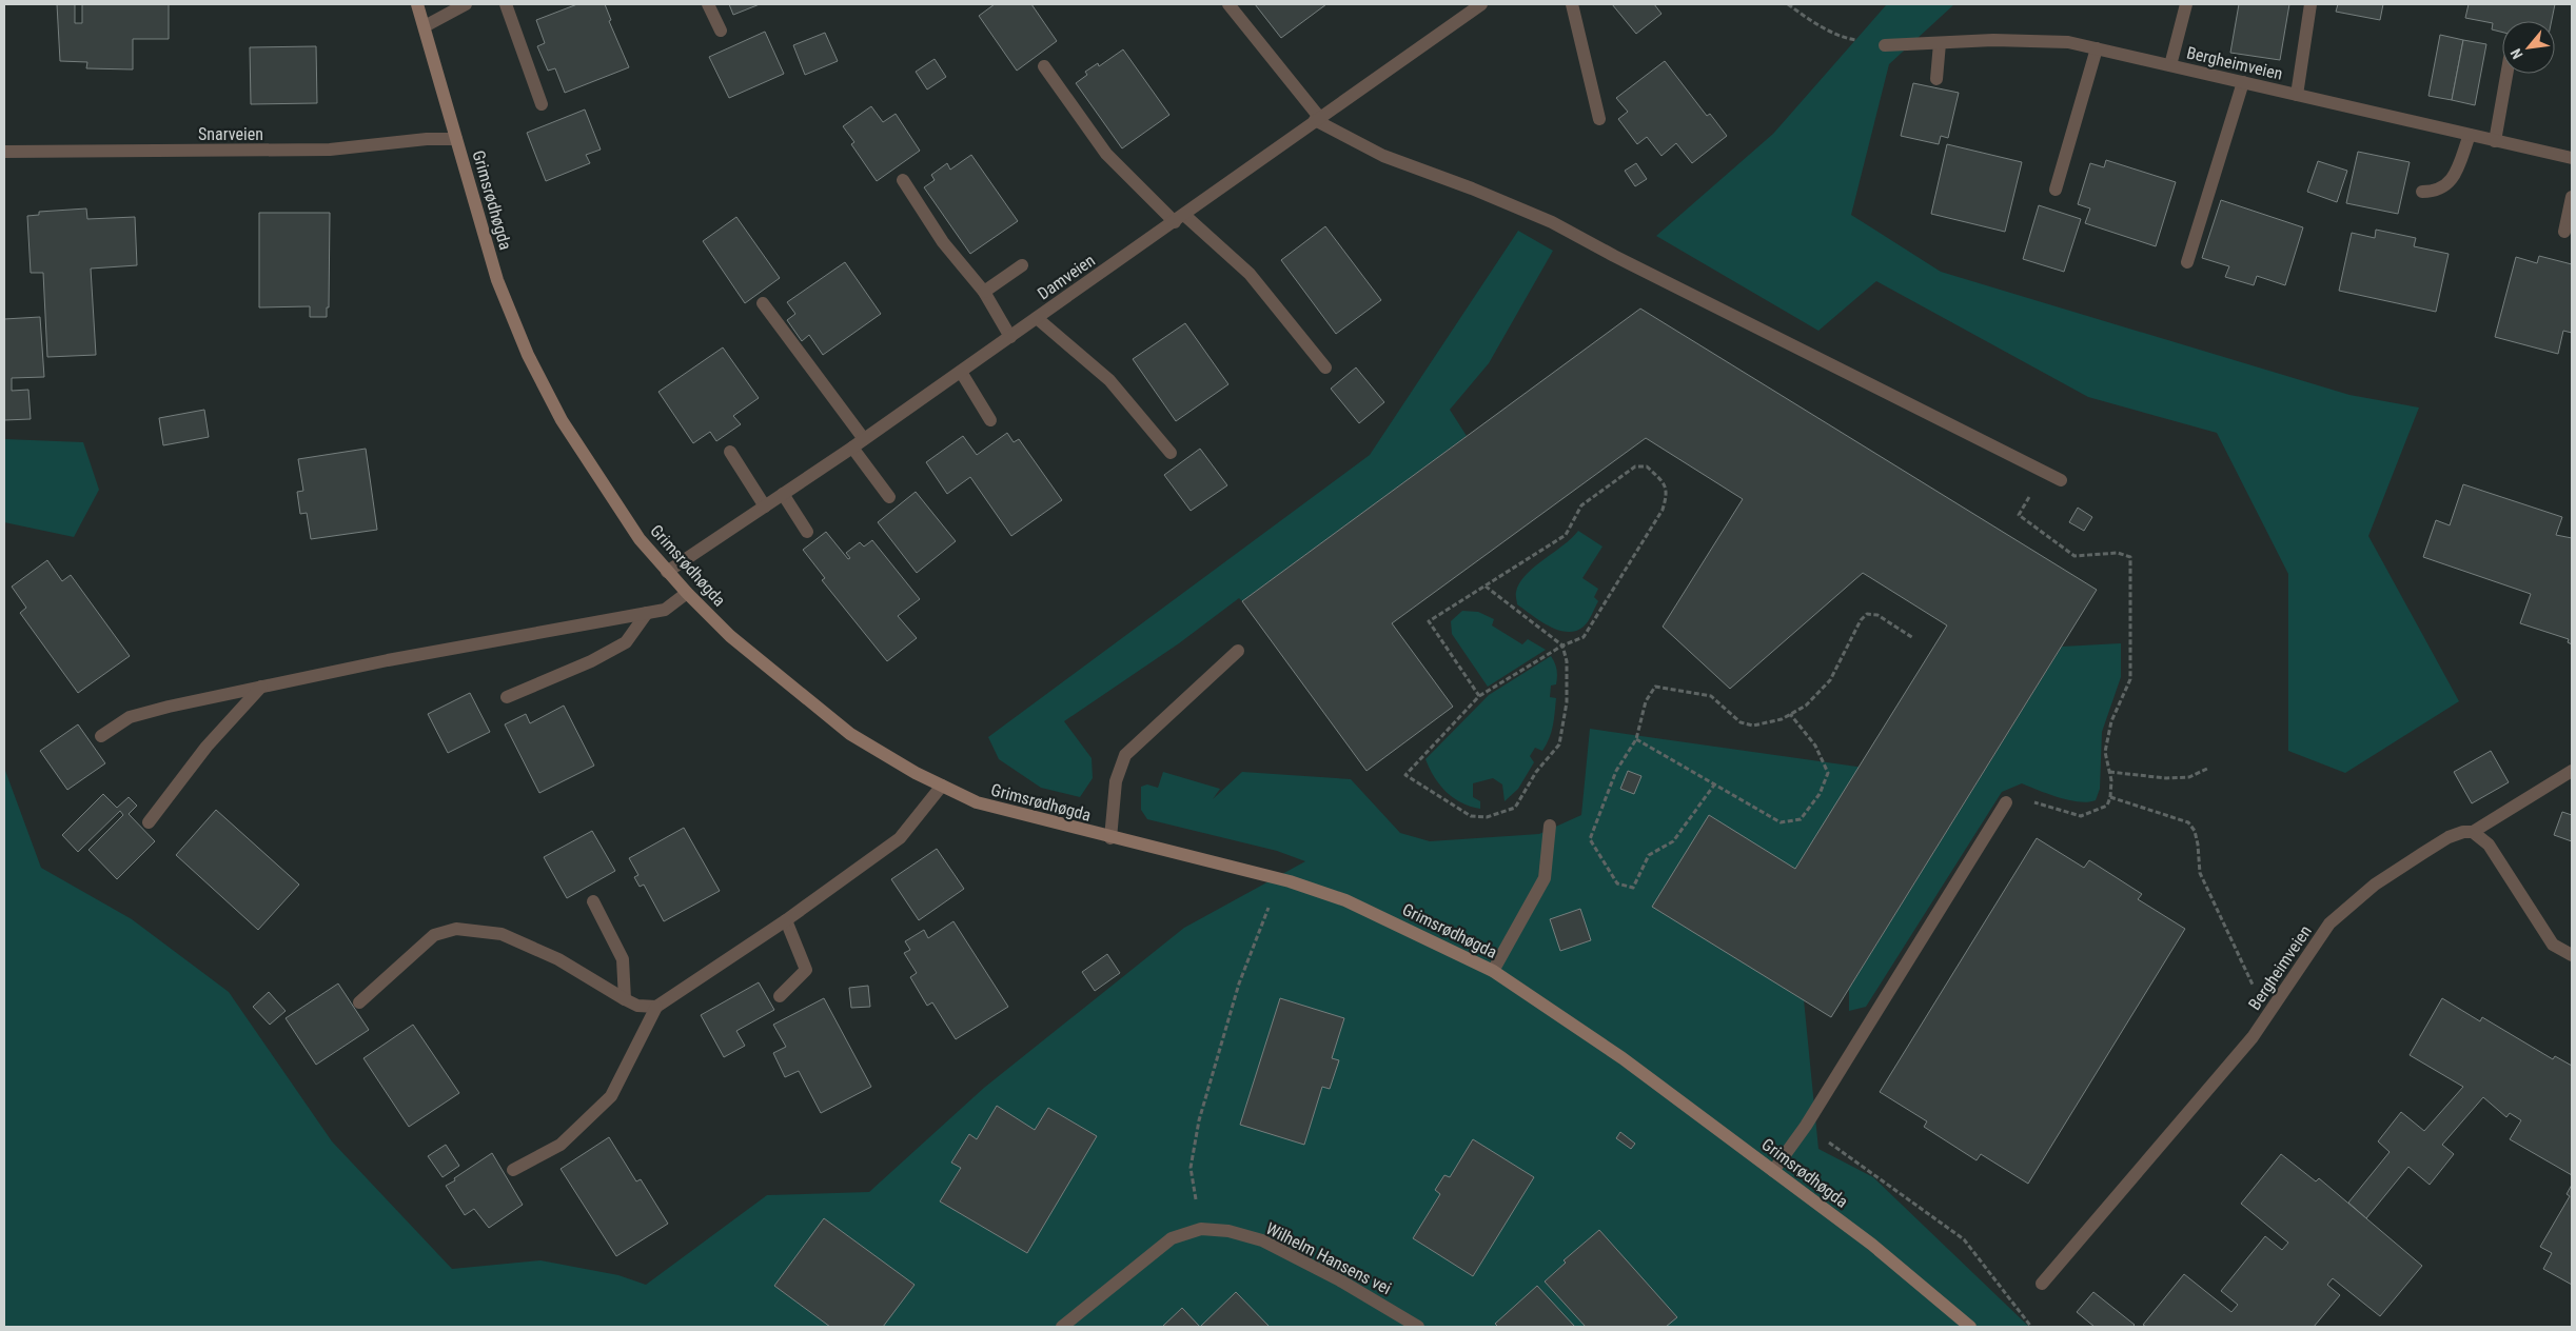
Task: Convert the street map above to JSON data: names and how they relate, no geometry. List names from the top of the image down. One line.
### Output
{"streets":{"main road":["Grimsrødhøgda"],"street":["Bergheimveien","Snarveien","Damveien","Wilhelm Hansens vei"]},"crossings":[["Snarveien","Grimsrødhøgda"],["Grimsrødhøgda","Damveien"]],"north":"bottom left"}
